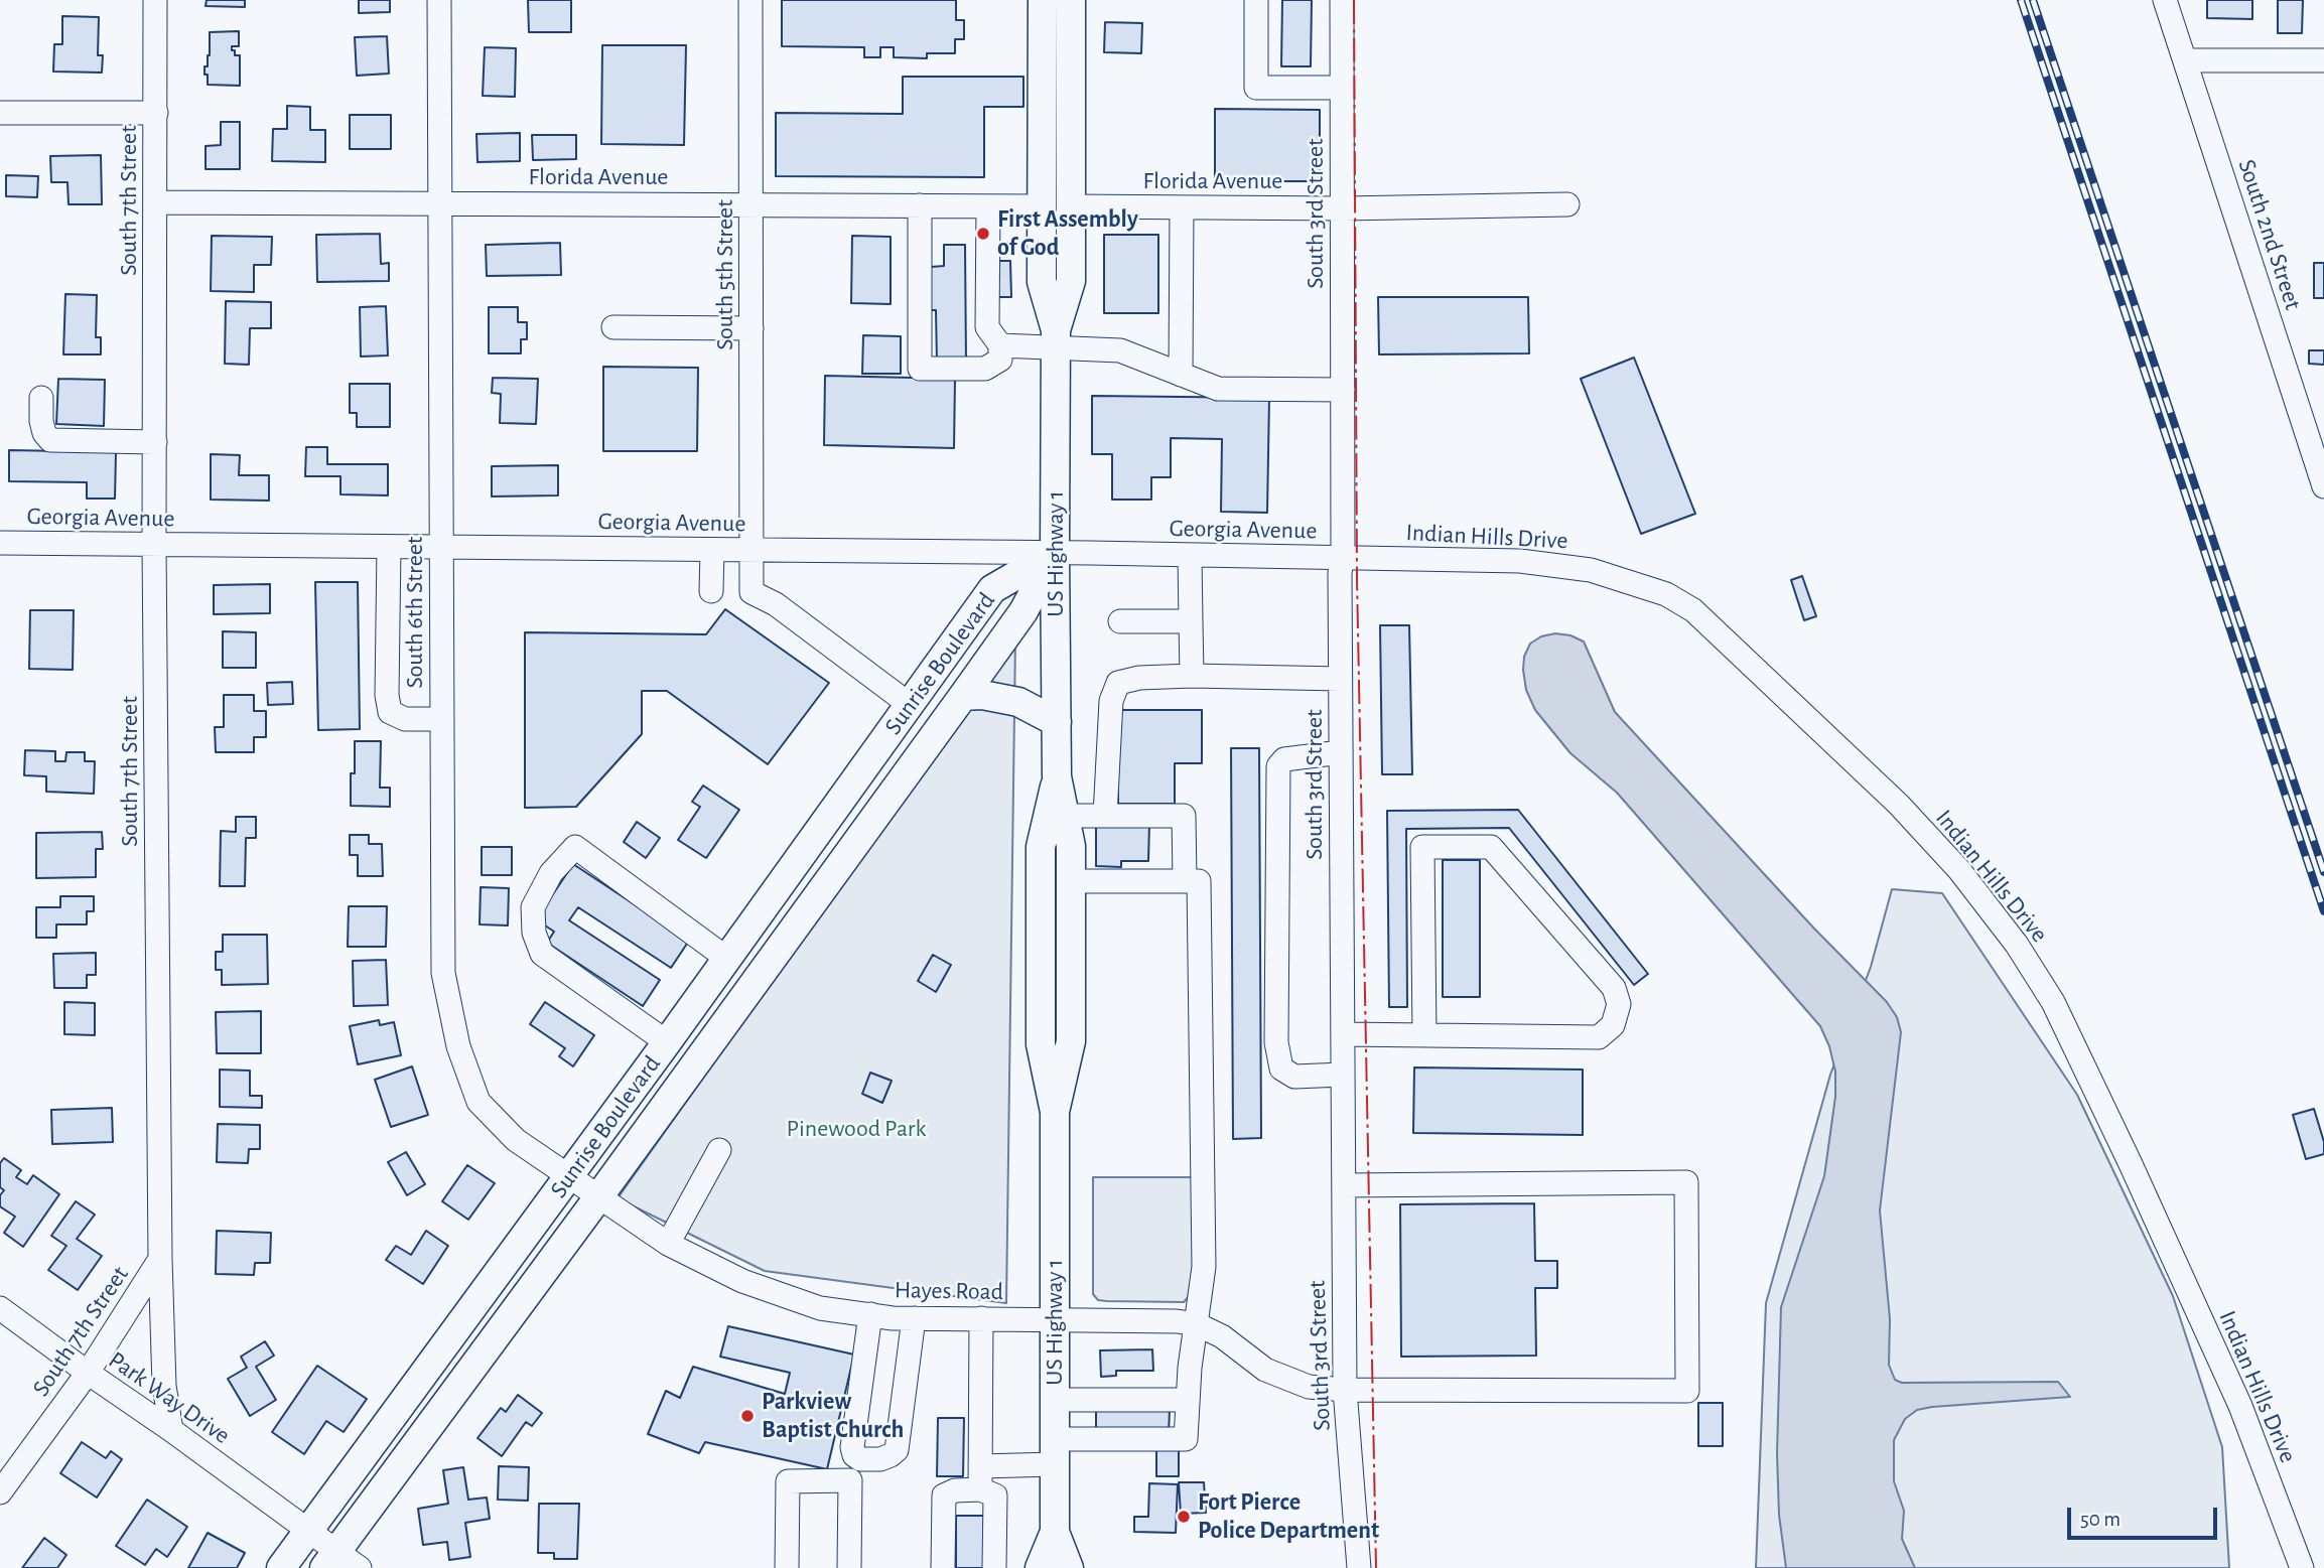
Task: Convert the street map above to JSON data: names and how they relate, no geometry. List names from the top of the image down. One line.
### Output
{"streets":{"main road":["US Highway 1","Sunrise Boulevard"],"street":["Florida Avenue","South 7th Street","South 3rd Street","South 2nd Street","South 5th Street","Georgia Avenue","Indian Hills Drive","South 6th Street","Hayes Road","Park Way Drive"]},"crossings":[["Florida Avenue","South 7th Street"],["Florida Avenue","South 3rd Street"],["Florida Avenue","South 5th Street"],["Florida Avenue","US Highway 1"],["Florida Avenue","South 6th Street"],["South 7th Street","Georgia Avenue"],["South 7th Street","Park Way Drive"],["South 3rd Street","Georgia Avenue"],["South 3rd Street","Indian Hills Drive"],["South 3rd Street","Hayes Road"],["South 5th Street","Georgia Avenue"],["South 5th Street","Sunrise Boulevard"],["Georgia Avenue","Indian Hills Drive"],["Georgia Avenue","US Highway 1"],["Georgia Avenue","South 6th Street"],["Georgia Avenue","Sunrise Boulevard"],["US Highway 1","Sunrise Boulevard"],["US Highway 1","Hayes Road"],["South 6th Street","Sunrise Boulevard"],["South 6th Street","Hayes Road"],["Sunrise Boulevard","Hayes Road"],["Sunrise Boulevard","Park Way Drive"]],"parks":["Pinewood Park"],"places":["First Assembly of God","Parkview Baptist Church","Fort Pierce Police Department"],"scale_bar":"50 m"}
